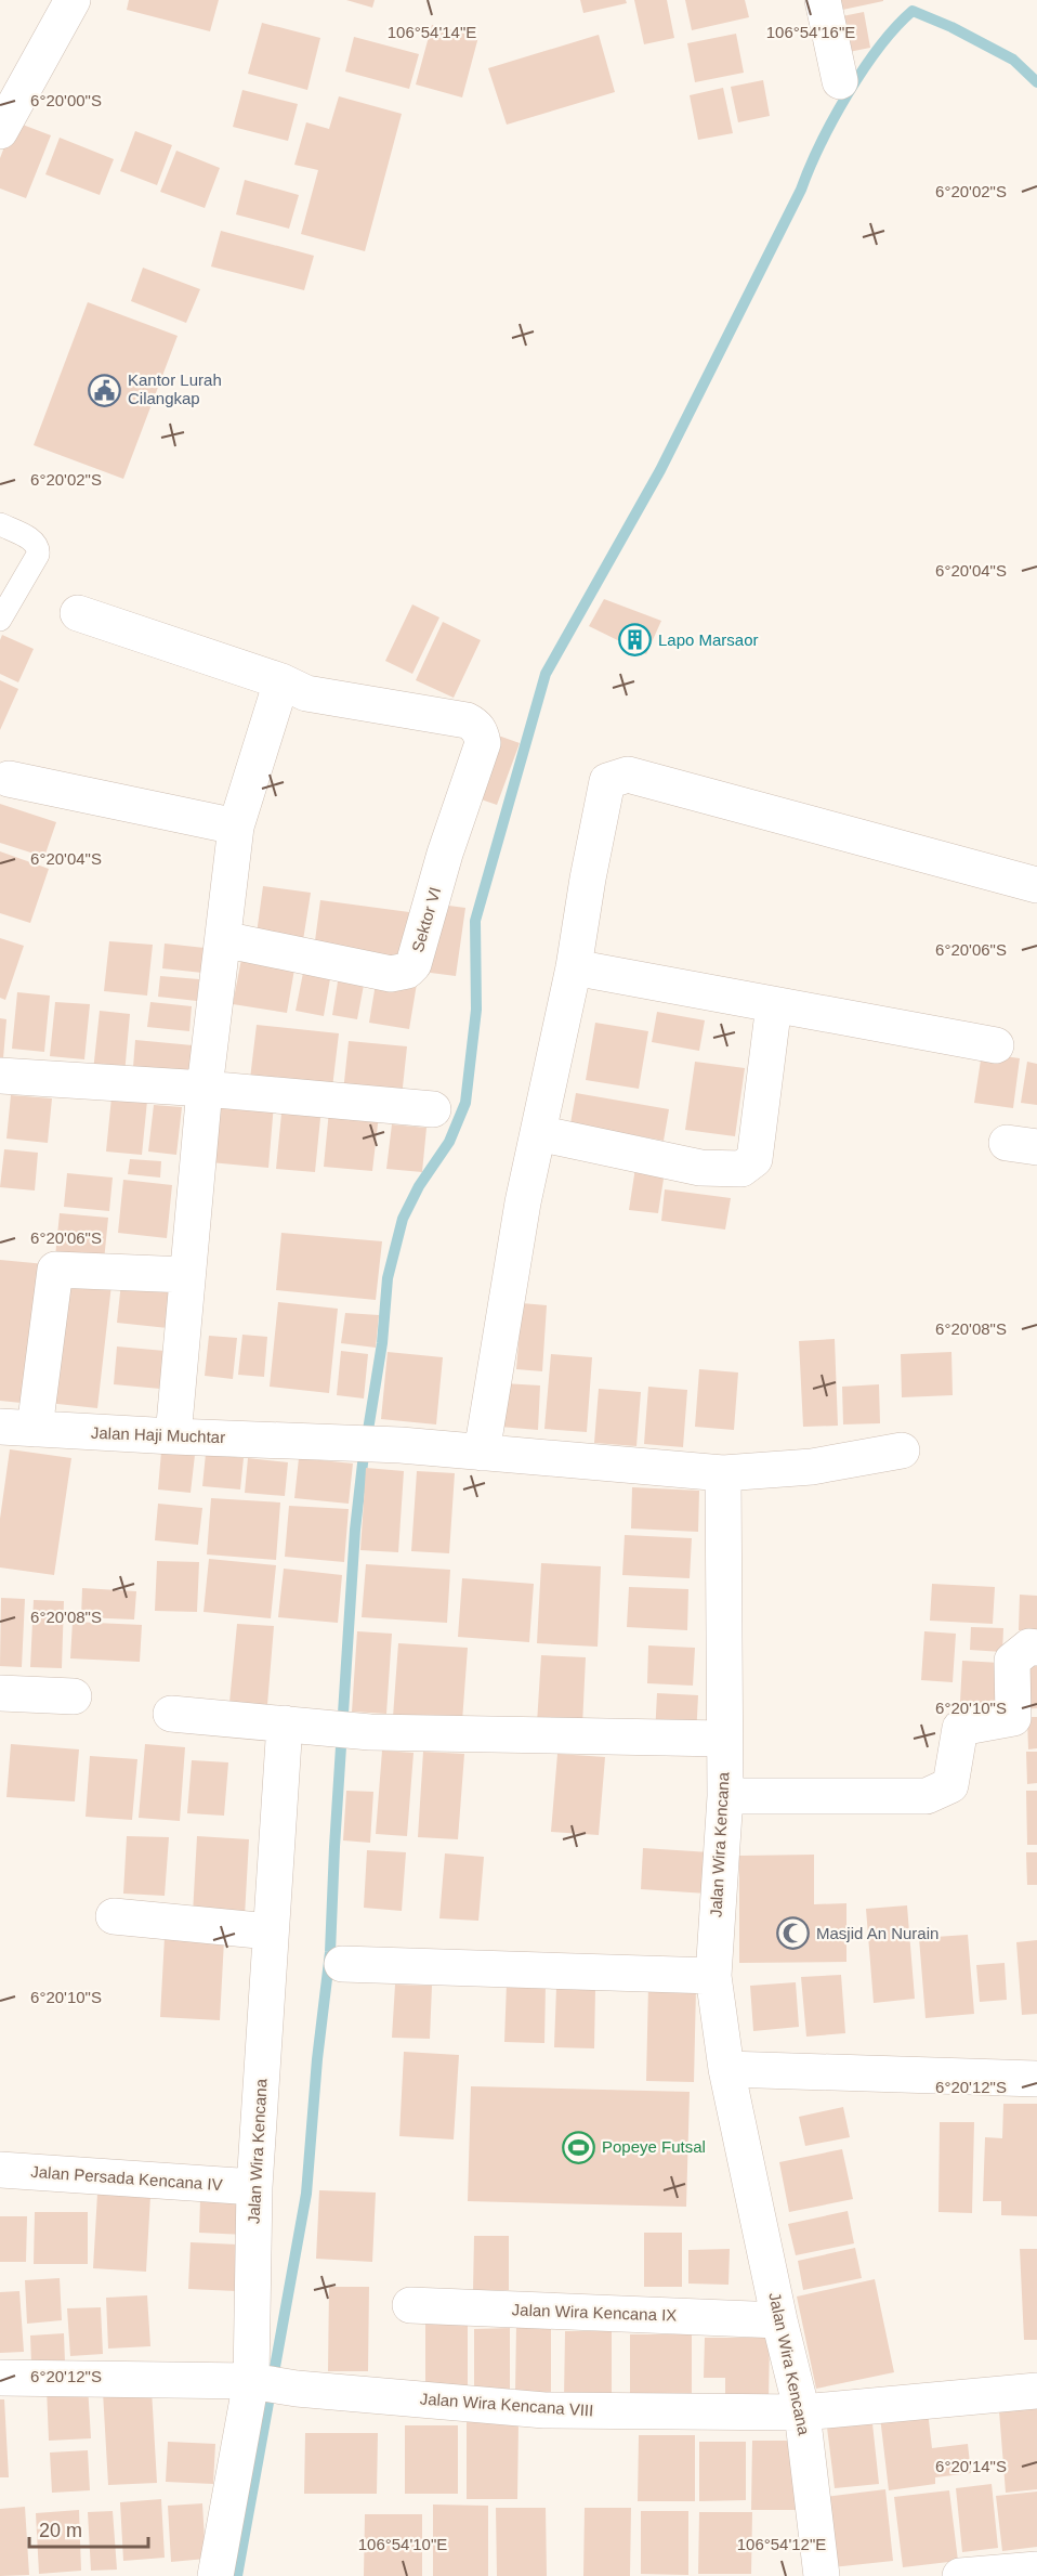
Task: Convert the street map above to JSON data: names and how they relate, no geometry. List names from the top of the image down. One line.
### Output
{"streets":{"street":["Sektor VI","Jalan Haji Muchtar","Jalan Wira Kencana","Jalan Persada Kencana IV","Jalan Wira Kencana IX","Jalan Wira Kencana VIII"]},"crossings":[["Jalan Wira Kencana","Jalan Persada Kencana IV"],["Jalan Wira Kencana","Jalan Wira Kencana IX"],["Jalan Wira Kencana","Jalan Wira Kencana VIII"]],"places":{"public building":["Kantor Lurah Cilangkap"],"building":["Lapo Marsaor"],"mosque":["Masjid An Nurain"],"sports":["Popeye Futsal"]},"scale_bar":"20 m","coordinates":["106°54'14\"E","106°54'16\"E","6°20'00\"S","6°20'02\"S","6°20'04\"S","6°20'06\"S","6°20'08\"S","6°20'10\"S","6°20'12\"S","6°20'14\"S","106°54'10\"E","106°54'12\"E"]}
